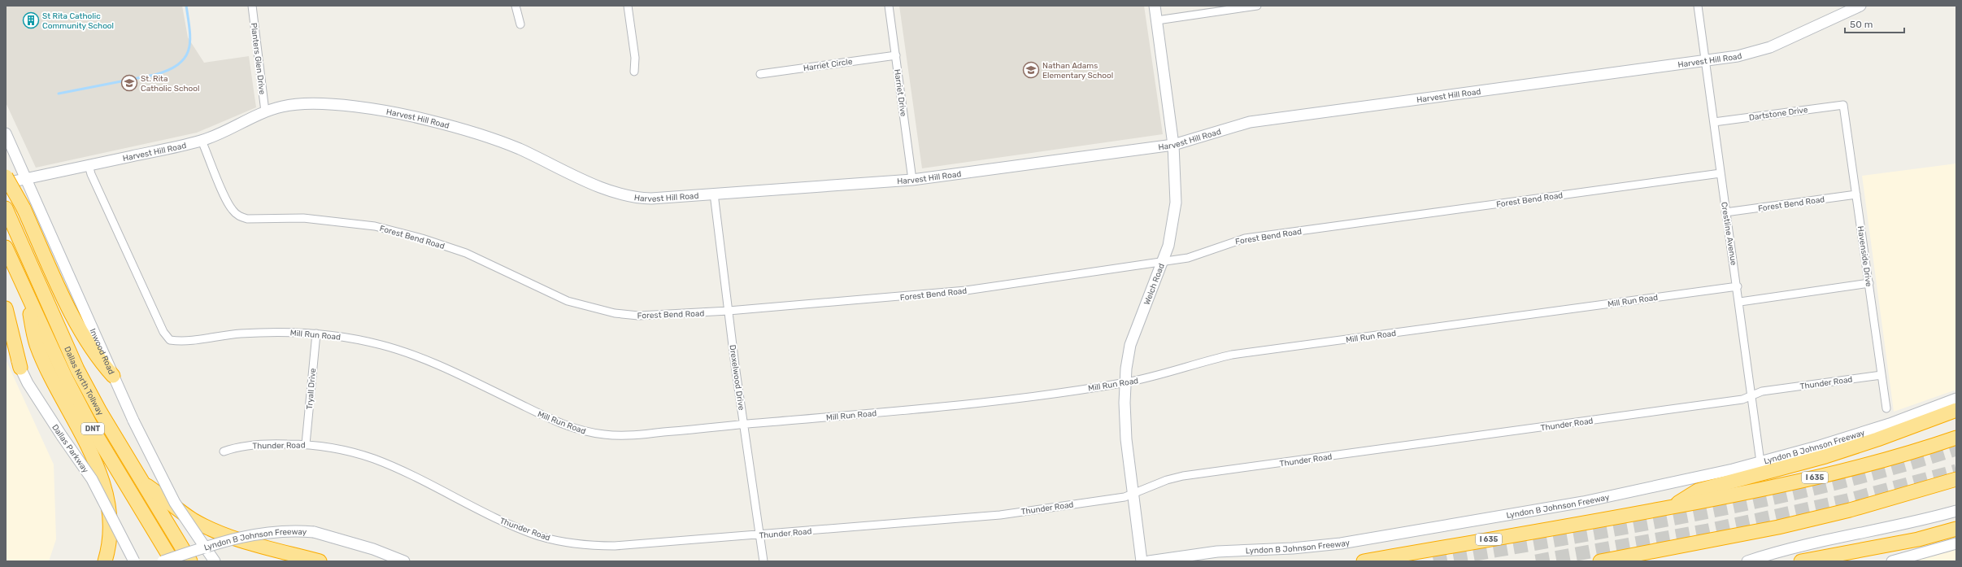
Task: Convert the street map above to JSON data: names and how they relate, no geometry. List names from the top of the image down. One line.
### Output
{"streets":{"highway":["Dallas North Tollway","DNT","I 635"],"street":["Planters Glen Drive","Harvest Hill Road","Harriet Circle","Harriet Drive","Dartstone Drive","Forest Bend Road","Crestline Avenue","Havenside Drive","Welch Road","Mill Run Road","Inwood Road","Drexelwood Drive","Thunder Road","Tryall Drive","Lyndon B Johnson Freeway","Dallas Parkway"]},"crossings":[["Planters Glen Drive","Harvest Hill Road"],["Harvest Hill Road","Harriet Drive"],["Harvest Hill Road","Forest Bend Road"],["Harvest Hill Road","Crestline Avenue"],["Harvest Hill Road","Welch Road"],["Harvest Hill Road","Mill Run Road"],["Harvest Hill Road","Inwood Road"],["Harvest Hill Road","Drexelwood Drive"],["Harriet Circle","Harriet Drive"],["Dartstone Drive","Crestline Avenue"],["Dartstone Drive","Havenside Drive"],["Forest Bend Road","Crestline Avenue"],["Forest Bend Road","Havenside Drive"],["Forest Bend Road","Welch Road"],["Forest Bend Road","Drexelwood Drive"],["Crestline Avenue","Mill Run Road"],["Crestline Avenue","Thunder Road"],["Crestline Avenue","Lyndon B Johnson Freeway"],["Havenside Drive","Thunder Road"],["Welch Road","Mill Run Road"],["Welch Road","Thunder Road"],["Mill Run Road","Drexelwood Drive"],["Mill Run Road","Tryall Drive"],["Inwood Road","Lyndon B Johnson Freeway"],["Drexelwood Drive","Thunder Road"],["Thunder Road","Tryall Drive"]],"places":{"building":["St Rita Catholic Community School"],"school or university":["Nathan Adams Elementary School","St. Rita Catholic School"]},"scale_bar":"50 m"}
